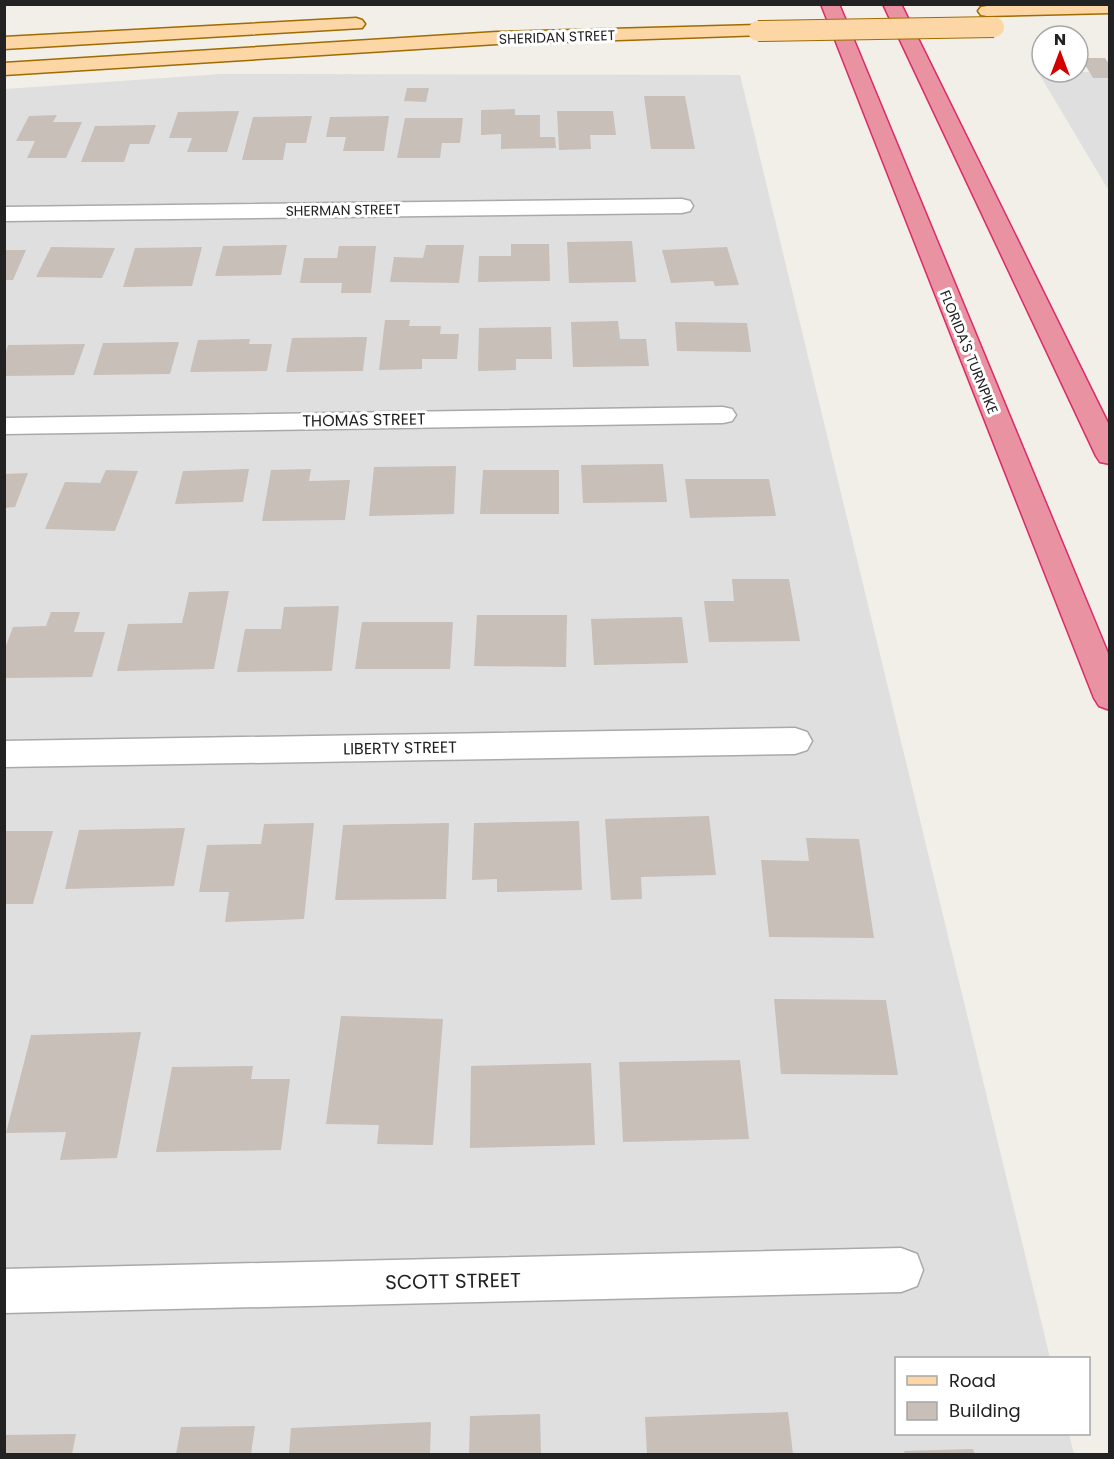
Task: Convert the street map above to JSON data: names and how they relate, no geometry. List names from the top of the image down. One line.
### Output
{"streets":{"highway":["FLORIDA'S TURNPIKE"],"main road":["SHERIDAN STREET"],"street":["SHERMAN STREET","THOMAS STREET","LIBERTY STREET","SCOTT STREET"]},"legend":["Road","Building"],"north":"top"}
